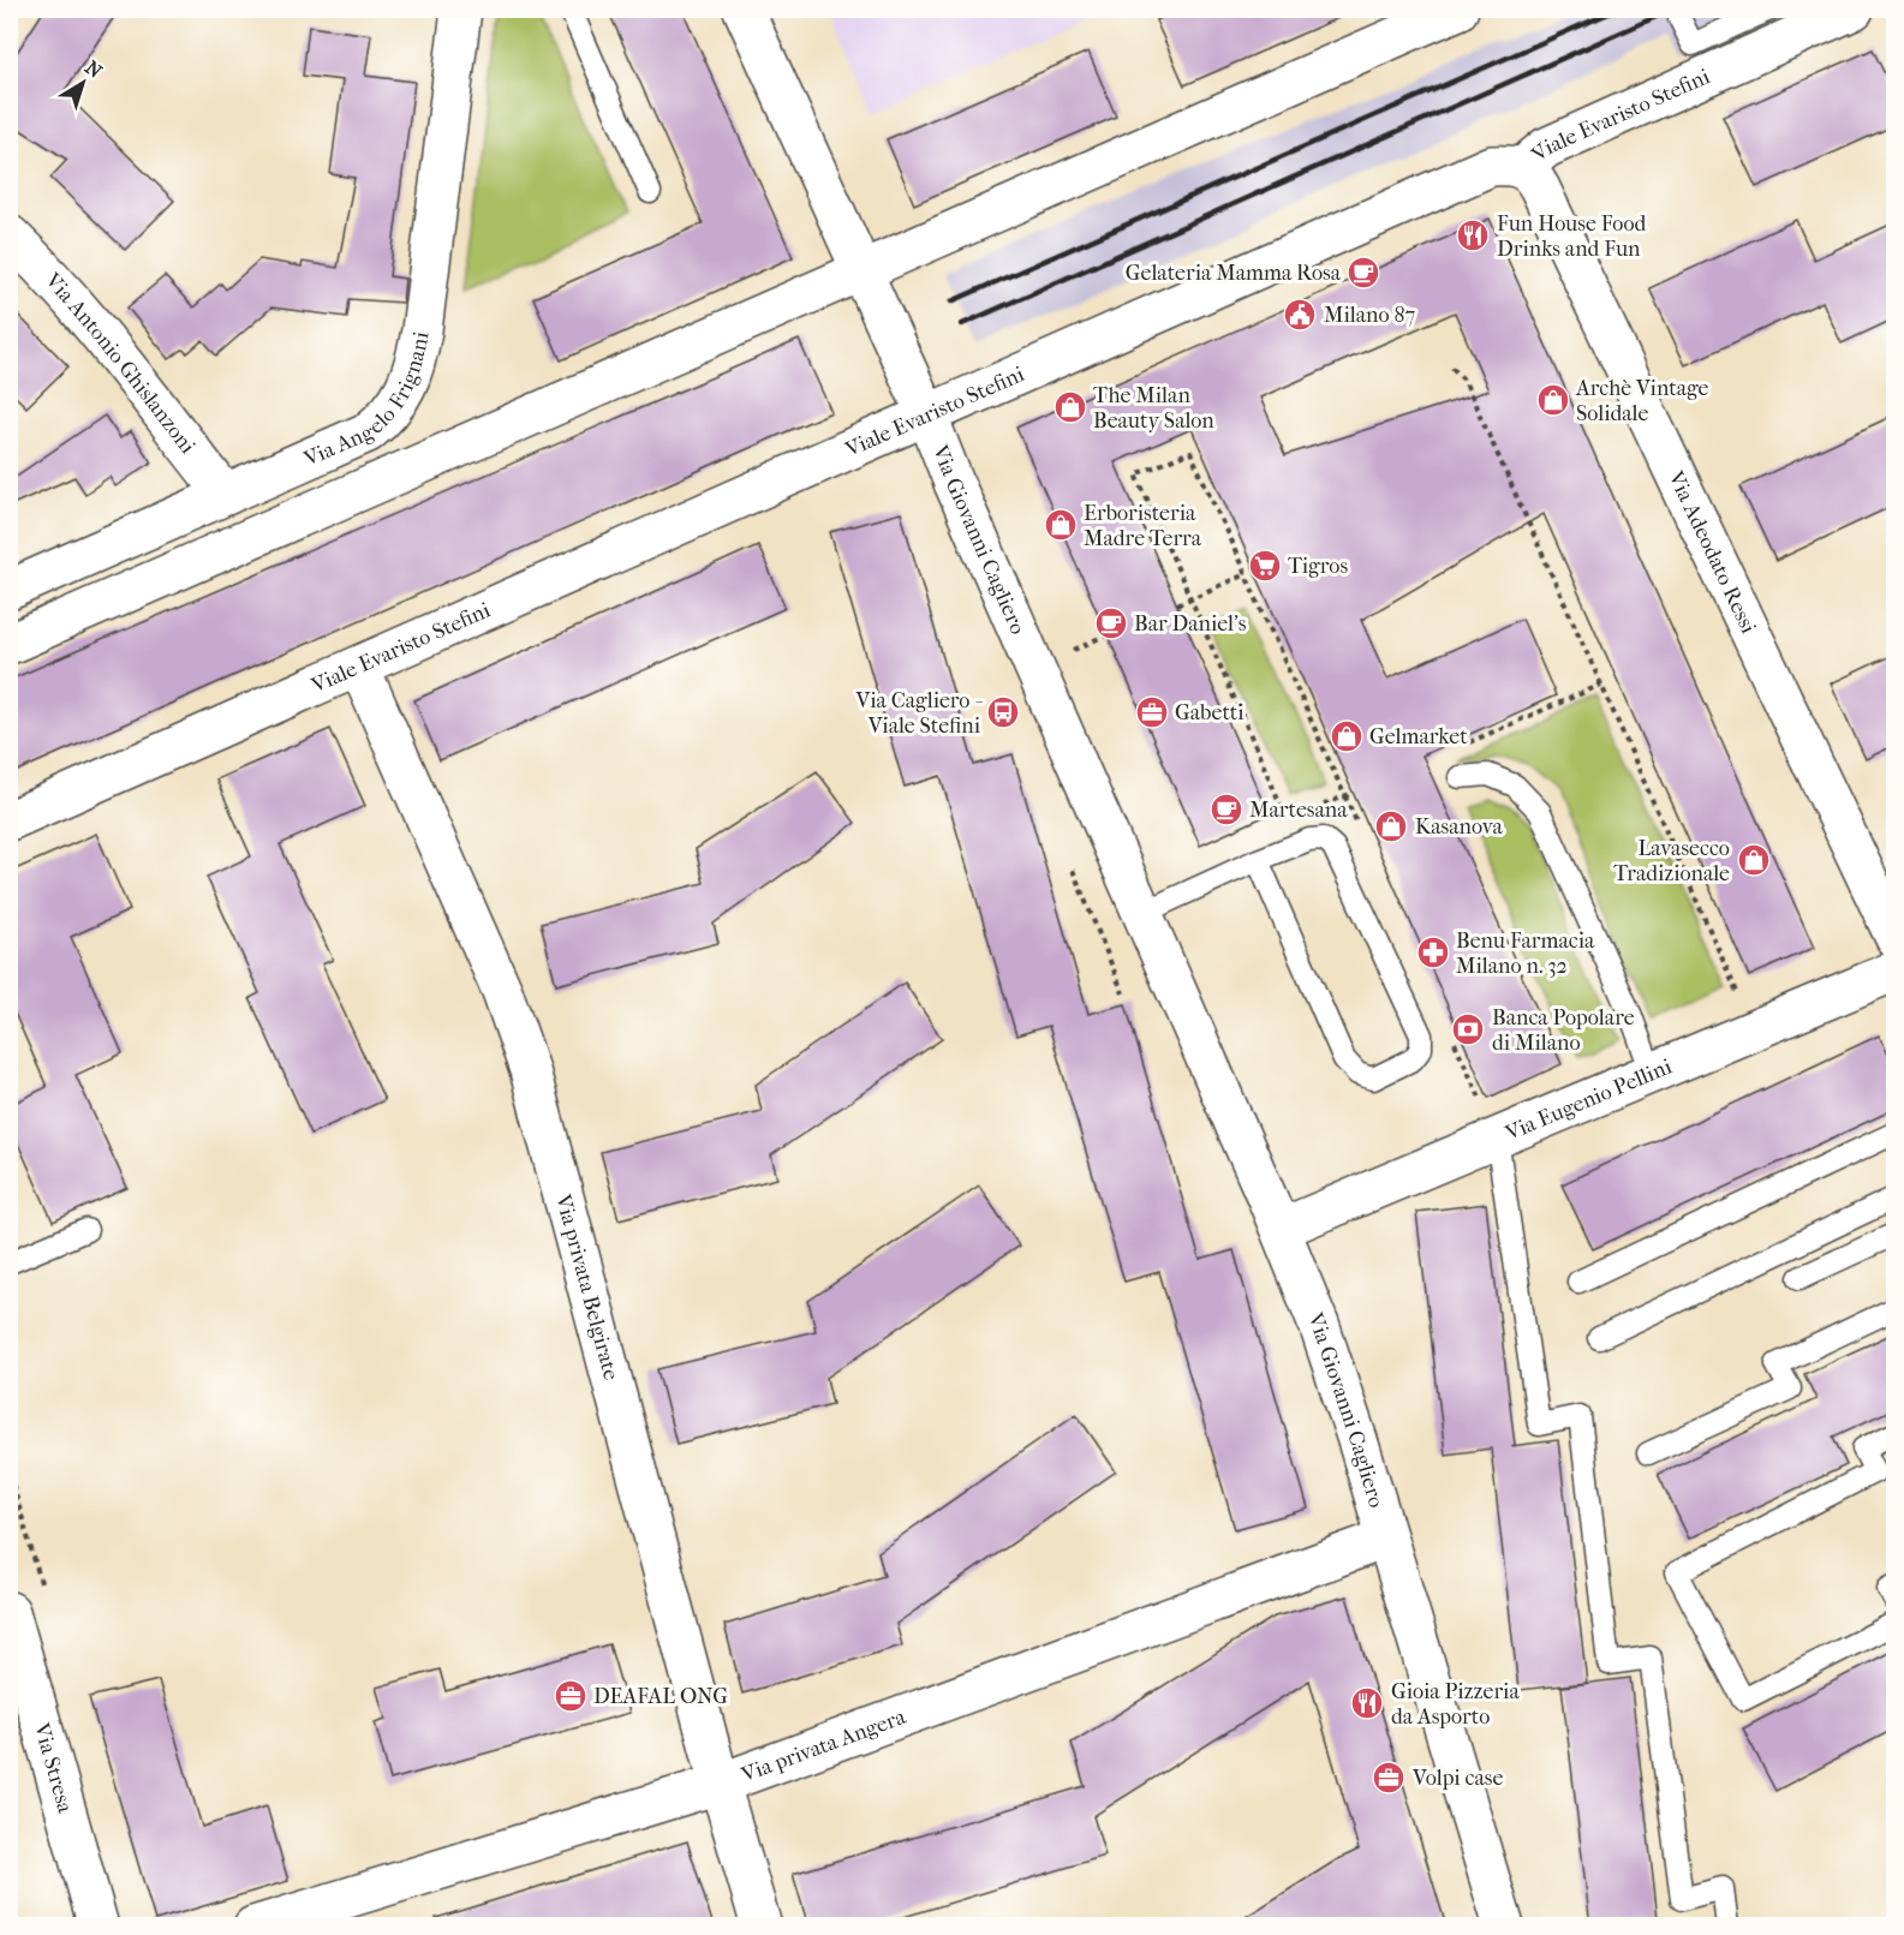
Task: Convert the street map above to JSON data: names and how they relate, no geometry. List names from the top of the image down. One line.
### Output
{"streets":{"street":["Viale Evaristo Stefini","Via Antonio Ghislanzoni","Via Angelo Frignani","Via Giovanni Cagliero","Via Adeodato Ressi","Via Eugenio Pellini","Via privata Belgirate","Via privata Angera","Via Stresa"]},"crossings":[["Viale Evaristo Stefini","Via Giovanni Cagliero"],["Viale Evaristo Stefini","Via Adeodato Ressi"],["Viale Evaristo Stefini","Via privata Belgirate"],["Via Antonio Ghislanzoni","Via Angelo Frignani"],["Via Giovanni Cagliero","Via Eugenio Pellini"],["Via Giovanni Cagliero","Via privata Angera"],["Via privata Belgirate","Via privata Angera"]],"places":{"restaurant":["Fun House Food Drinks and Fun","Gioia Pizzeria da Asporto"],"cafe":["Gelateria Mamma Rosa","Bar Daniel's","Martesana"],"public building":["Milano 87"],"shop":["Archè Vintage Solidale","The Milan Beauty Salon","Erboristeria Madre Terra","Gelmarket","Kasanova","Lavasecco Tradizionale"],"supermarket":["Tigros"],"bus stop":["Via Cagliero - Viale Stefini"],"office":["Gabetti","DEAFAL ONG","Volpi case"],"pharmacy":["Benu Farmacia Milano n. 32"],"bank":["Banca Popolare di Milano"]},"north":"top right"}
